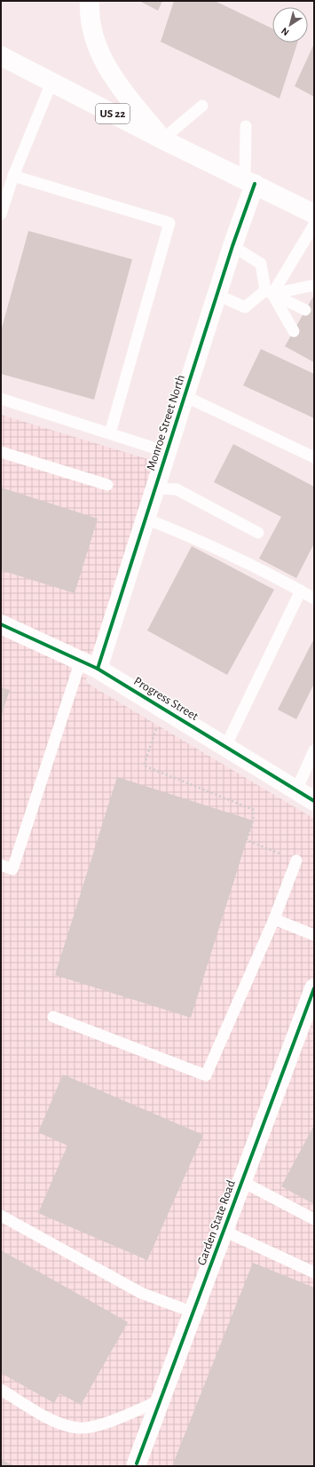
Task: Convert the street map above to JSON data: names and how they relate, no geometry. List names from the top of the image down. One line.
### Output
{"streets":{"main road":["US 22","Monroe Street North","Progress Street","Garden State Road"]},"crossings":[["US 22","Monroe Street North"],["Monroe Street North","Progress Street"]],"north":"bottom left"}
